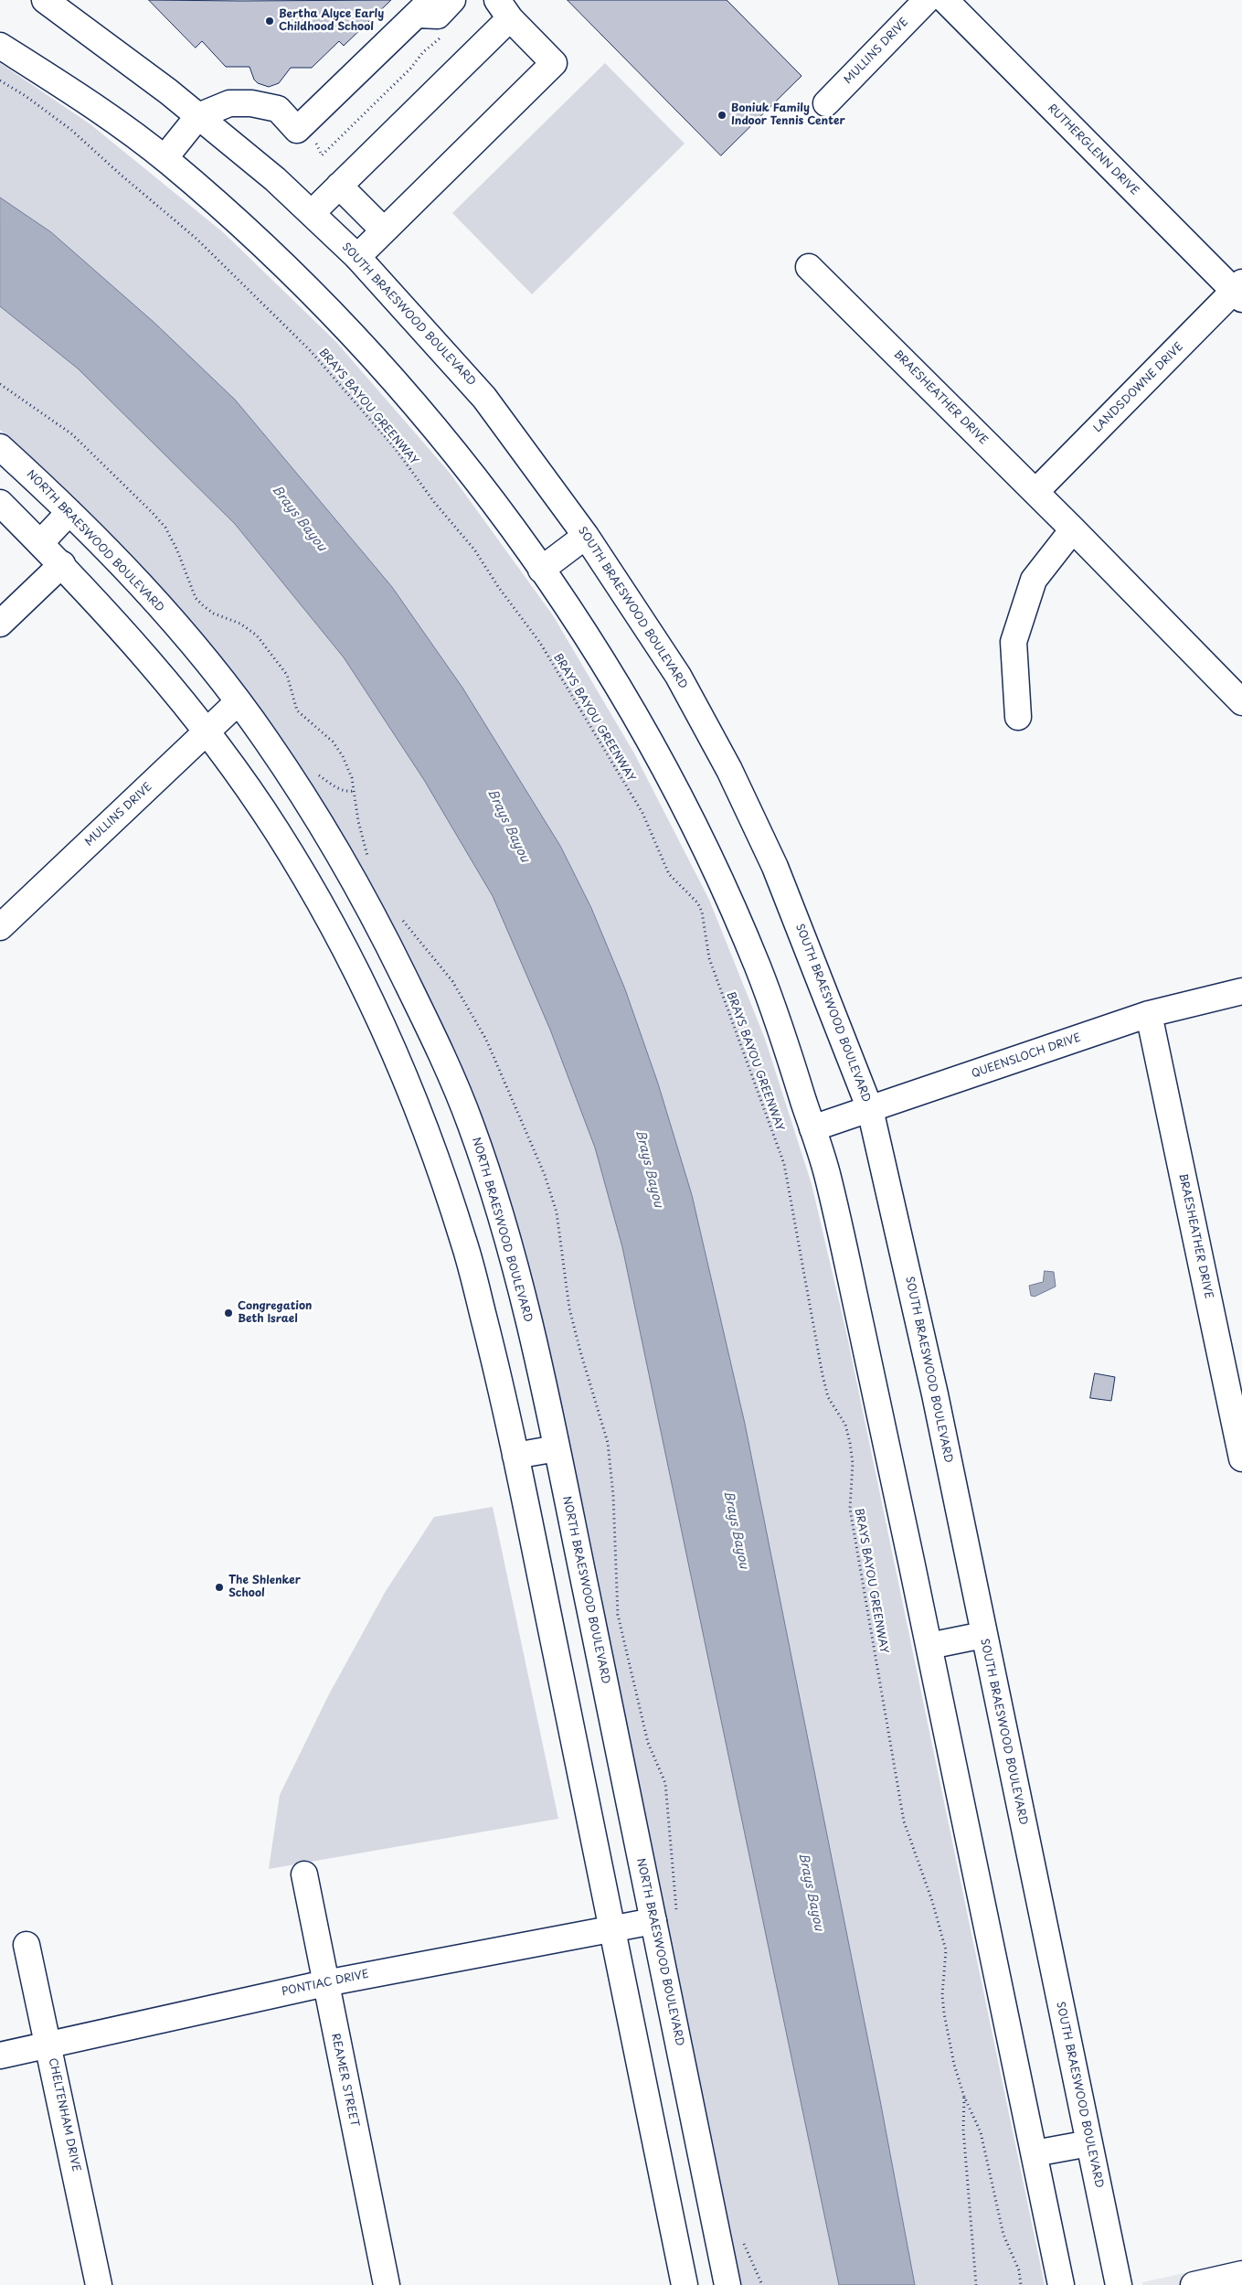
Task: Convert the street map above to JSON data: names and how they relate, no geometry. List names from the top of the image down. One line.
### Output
{"streets":{"main road":["MULLINS DRIVE","RUTHERGLENN DRIVE","SOUTH BRAESWOOD BOULEVARD","LANDSDOWNE DRIVE","BRAESHEATHER DRIVE","NORTH BRAESWOOD BOULEVARD","QUEENSLOCH DRIVE","PONTIAC DRIVE","REAMER STREET","CHELTENHAM DRIVE"],"path":["BRAYS BAYOU GREENWAY"]},"crossings":[["MULLINS DRIVE","NORTH BRAESWOOD BOULEVARD"],["RUTHERGLENN DRIVE","LANDSDOWNE DRIVE"],["SOUTH BRAESWOOD BOULEVARD","QUEENSLOCH DRIVE"],["LANDSDOWNE DRIVE","BRAESHEATHER DRIVE"],["BRAESHEATHER DRIVE","QUEENSLOCH DRIVE"],["NORTH BRAESWOOD BOULEVARD","PONTIAC DRIVE"],["PONTIAC DRIVE","REAMER STREET"],["PONTIAC DRIVE","CHELTENHAM DRIVE"]],"water":["Brays Bayou"],"places":["Bertha Alyce Early Childhood School","Boniuk Family Indoor Tennis Center","Congregation Beth Israel","The Shlenker School"]}
